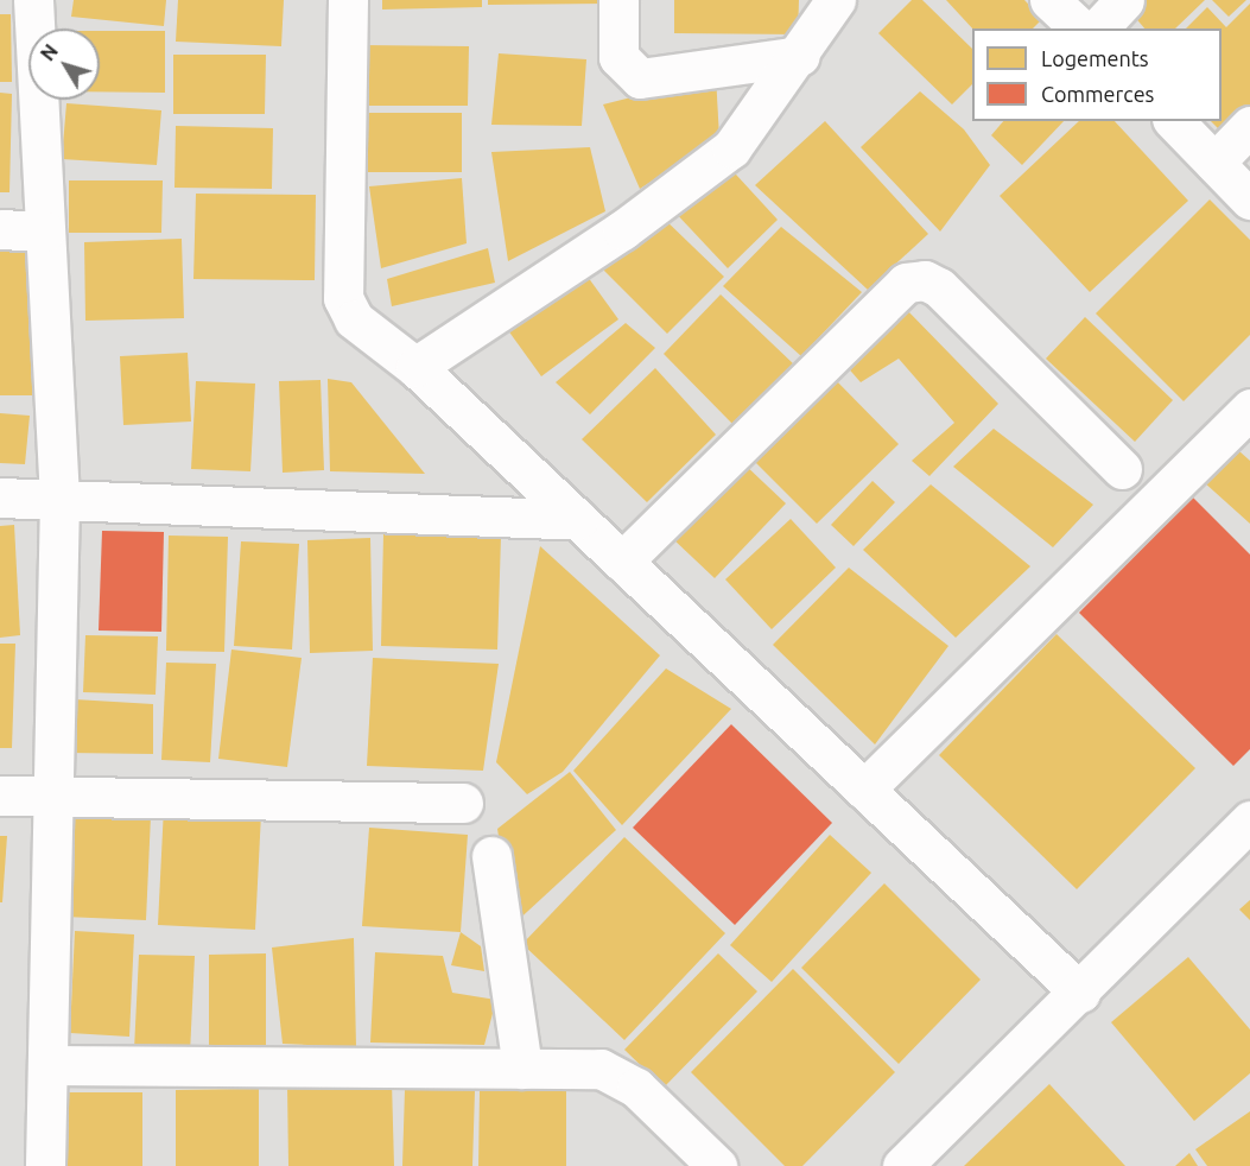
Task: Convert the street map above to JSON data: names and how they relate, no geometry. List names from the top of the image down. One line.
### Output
{"legend":["Logements","Commerces"],"north":"top left"}
